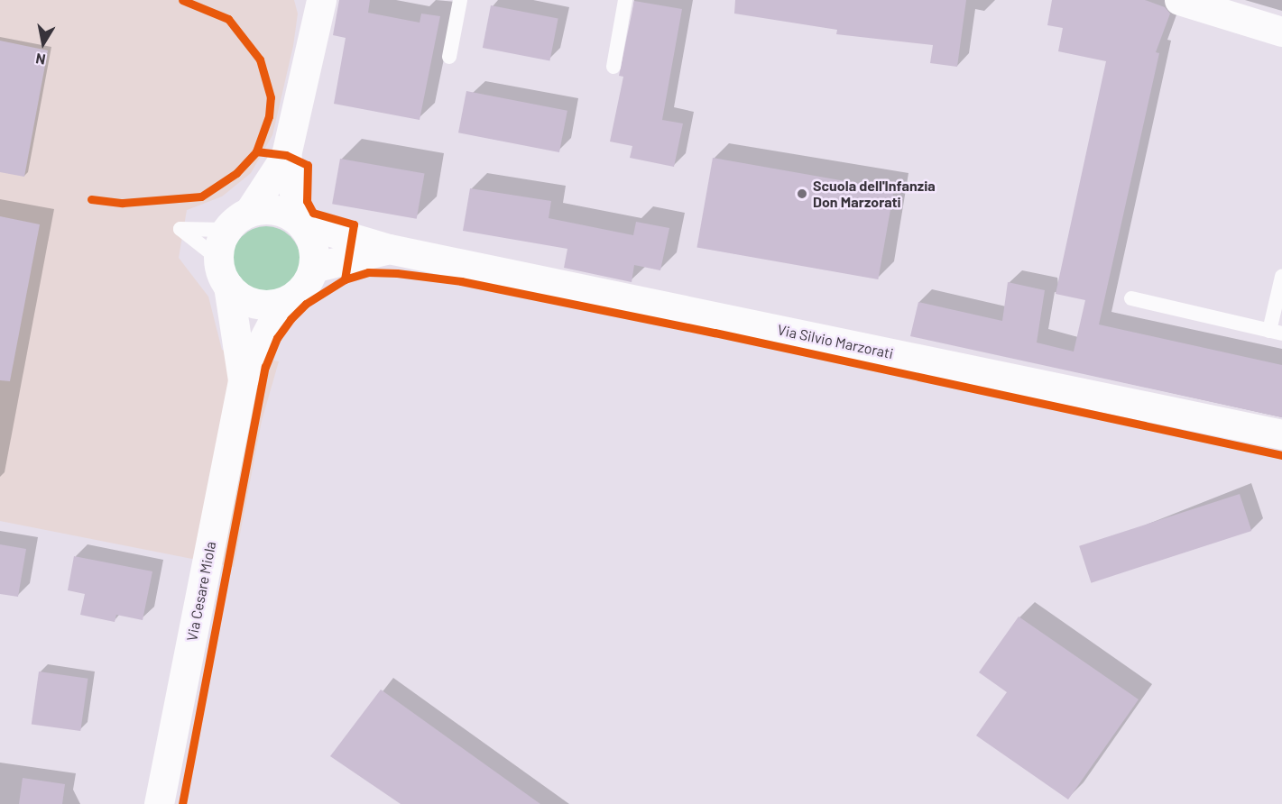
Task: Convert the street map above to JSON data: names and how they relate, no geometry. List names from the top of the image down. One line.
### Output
{"streets":{"street":["Via Silvio Marzorati","Via Cesare Miola"]},"crossings":[["Via Silvio Marzorati","Via Cesare Miola"]],"places":["Scuola dell'Infanzia Don Marzorati"],"north":"bottom"}
